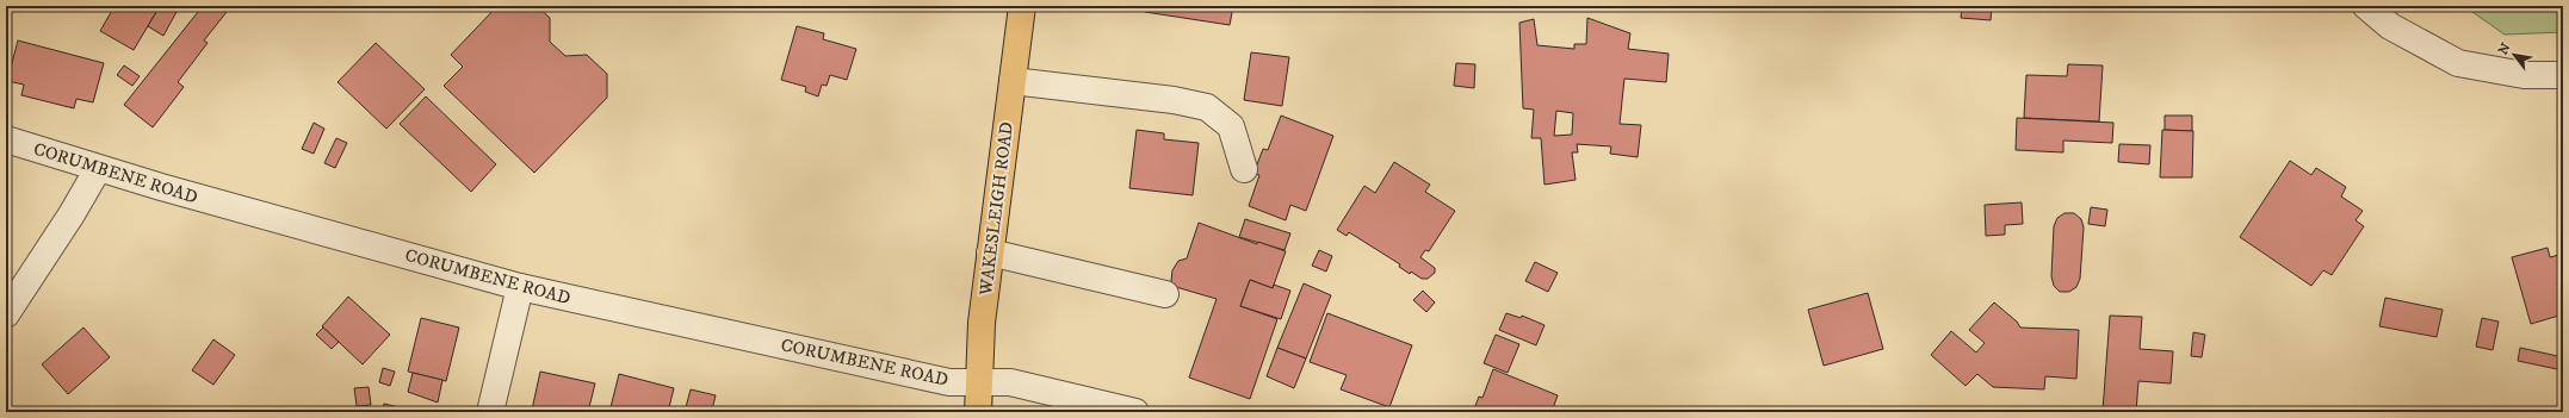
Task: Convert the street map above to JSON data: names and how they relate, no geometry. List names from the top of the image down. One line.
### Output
{"streets":{"main road":["WAKESLEIGH ROAD"],"street":["CORUMBENE ROAD"]},"crossings":[["CORUMBENE ROAD","WAKESLEIGH ROAD"]],"north":"top left"}
